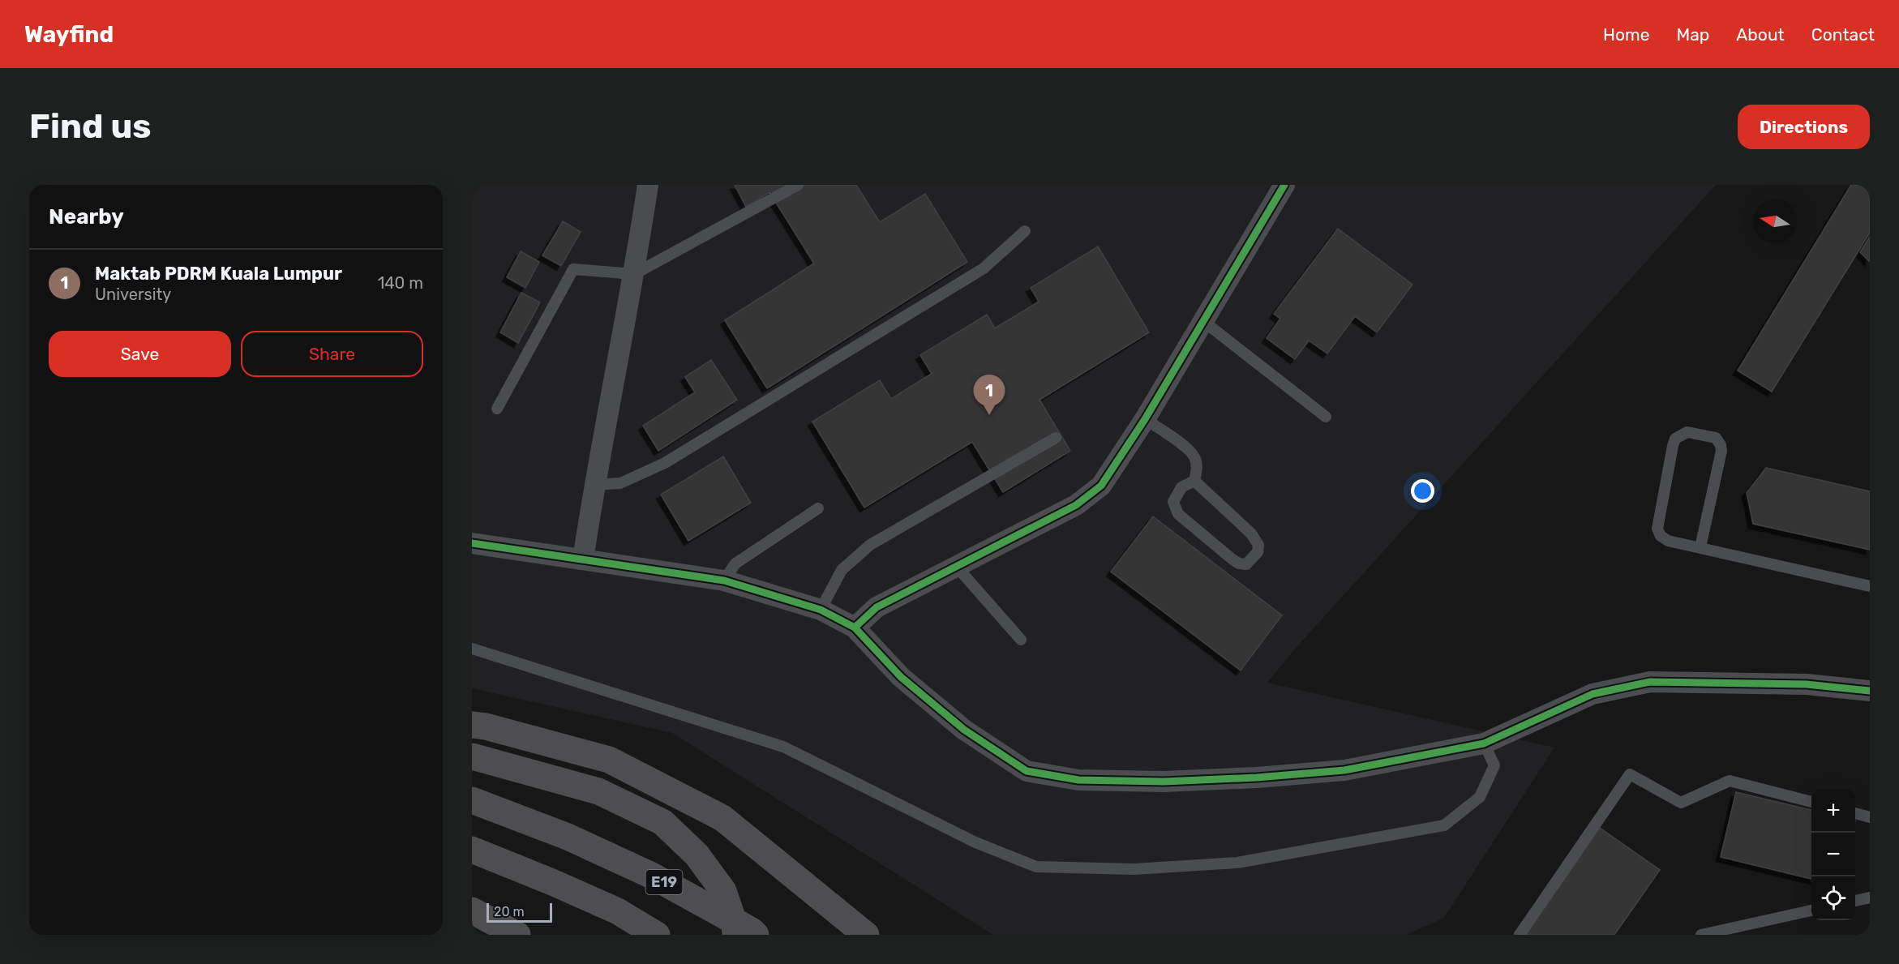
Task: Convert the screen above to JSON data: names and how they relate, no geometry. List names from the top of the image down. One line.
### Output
{"streets":{"highway":["E19"]},"scale_bar":"20 m","north":"left","page":{"header":"Wayfind","nav":["Home","Map","About","Contact"],"buttons":["Directions",["Save","Share"]],"title":"Find us","heading":"Nearby","list":[{"mark":"1","name":"Maktab PDRM Kuala Lumpur","note":"University","value":"140 m"}],"pins":"1","map_buttons":["+","−"],"scale":"20 m"}}
